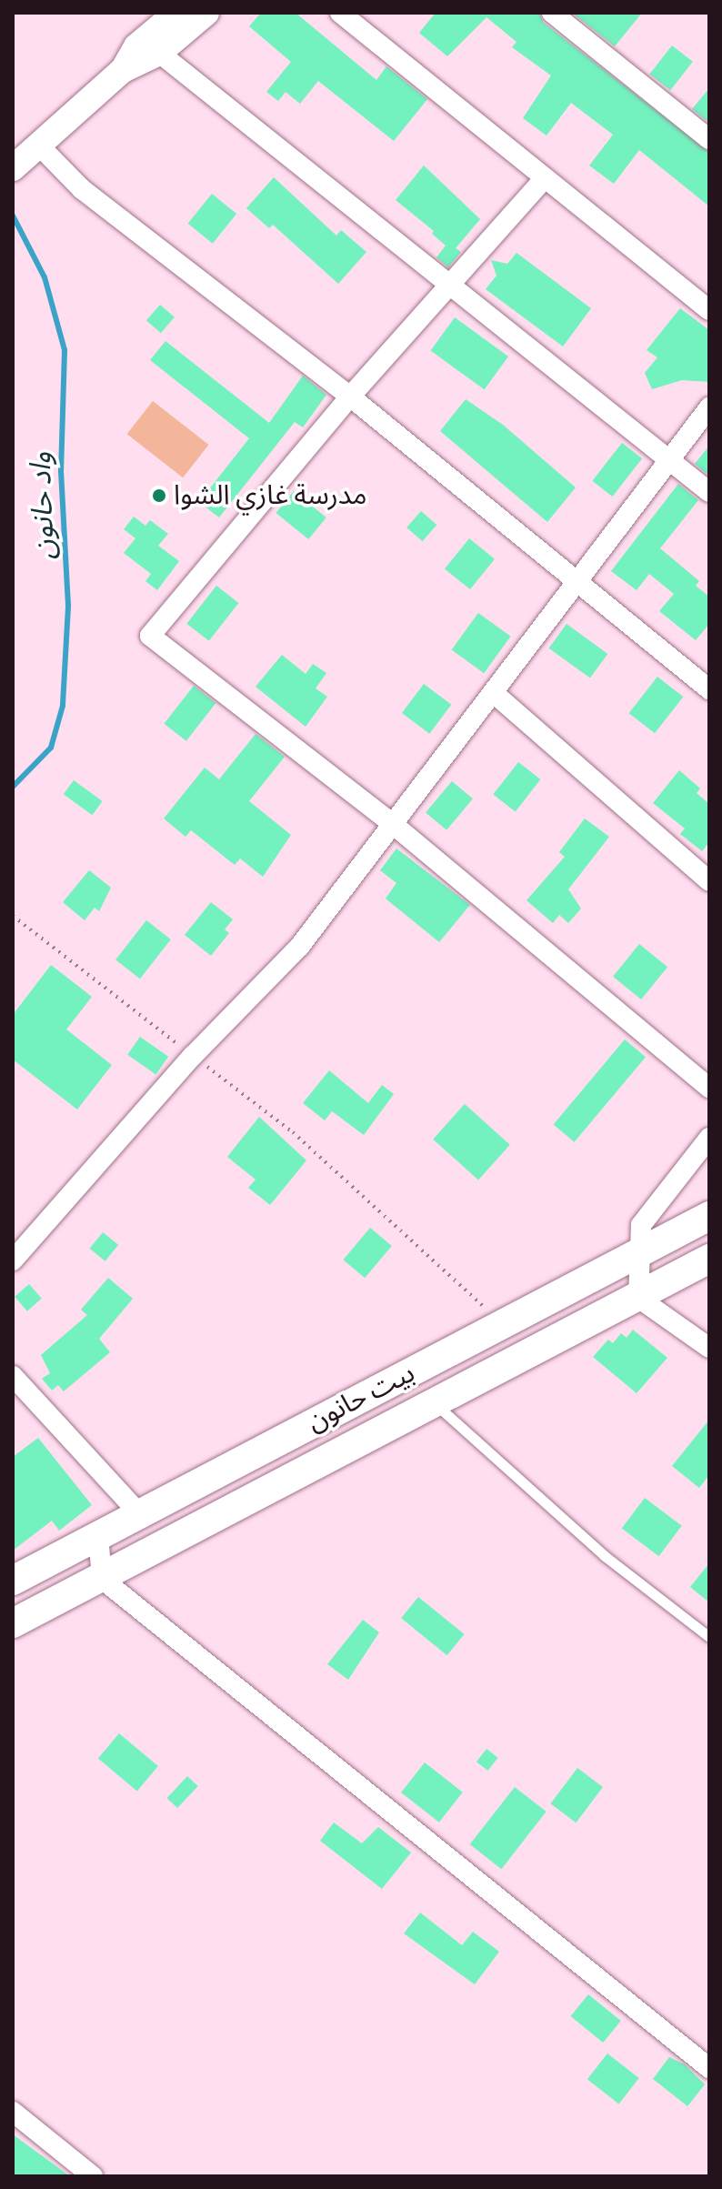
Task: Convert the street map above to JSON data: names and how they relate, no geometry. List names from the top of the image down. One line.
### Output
{"streets":{"main road":["بيت حانون"]},"water":["واد حانون"],"places":["مدرسة غازي الشوا"]}
